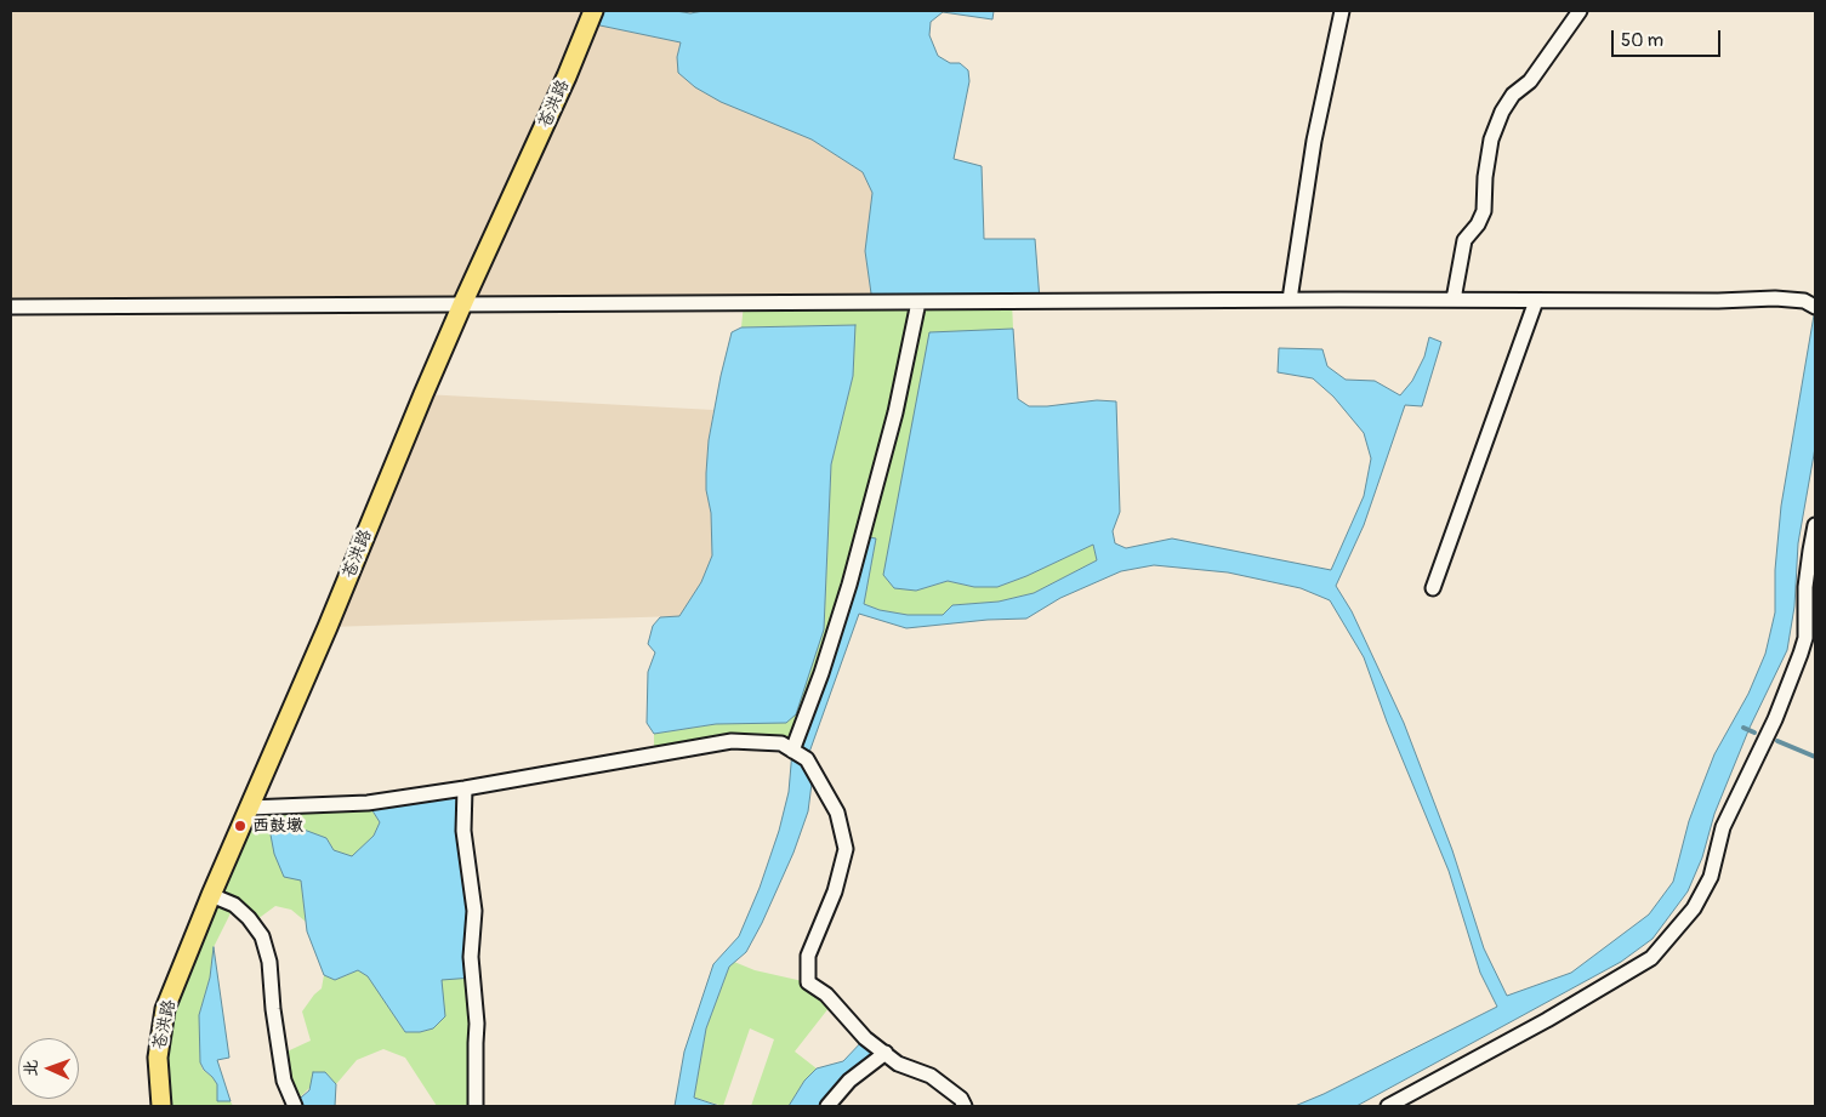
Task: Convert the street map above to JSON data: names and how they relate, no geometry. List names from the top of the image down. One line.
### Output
{"streets":{"main road":["苍洪路"]},"places":["西鼓墩"],"scale_bar":"50 m","north":"left"}
